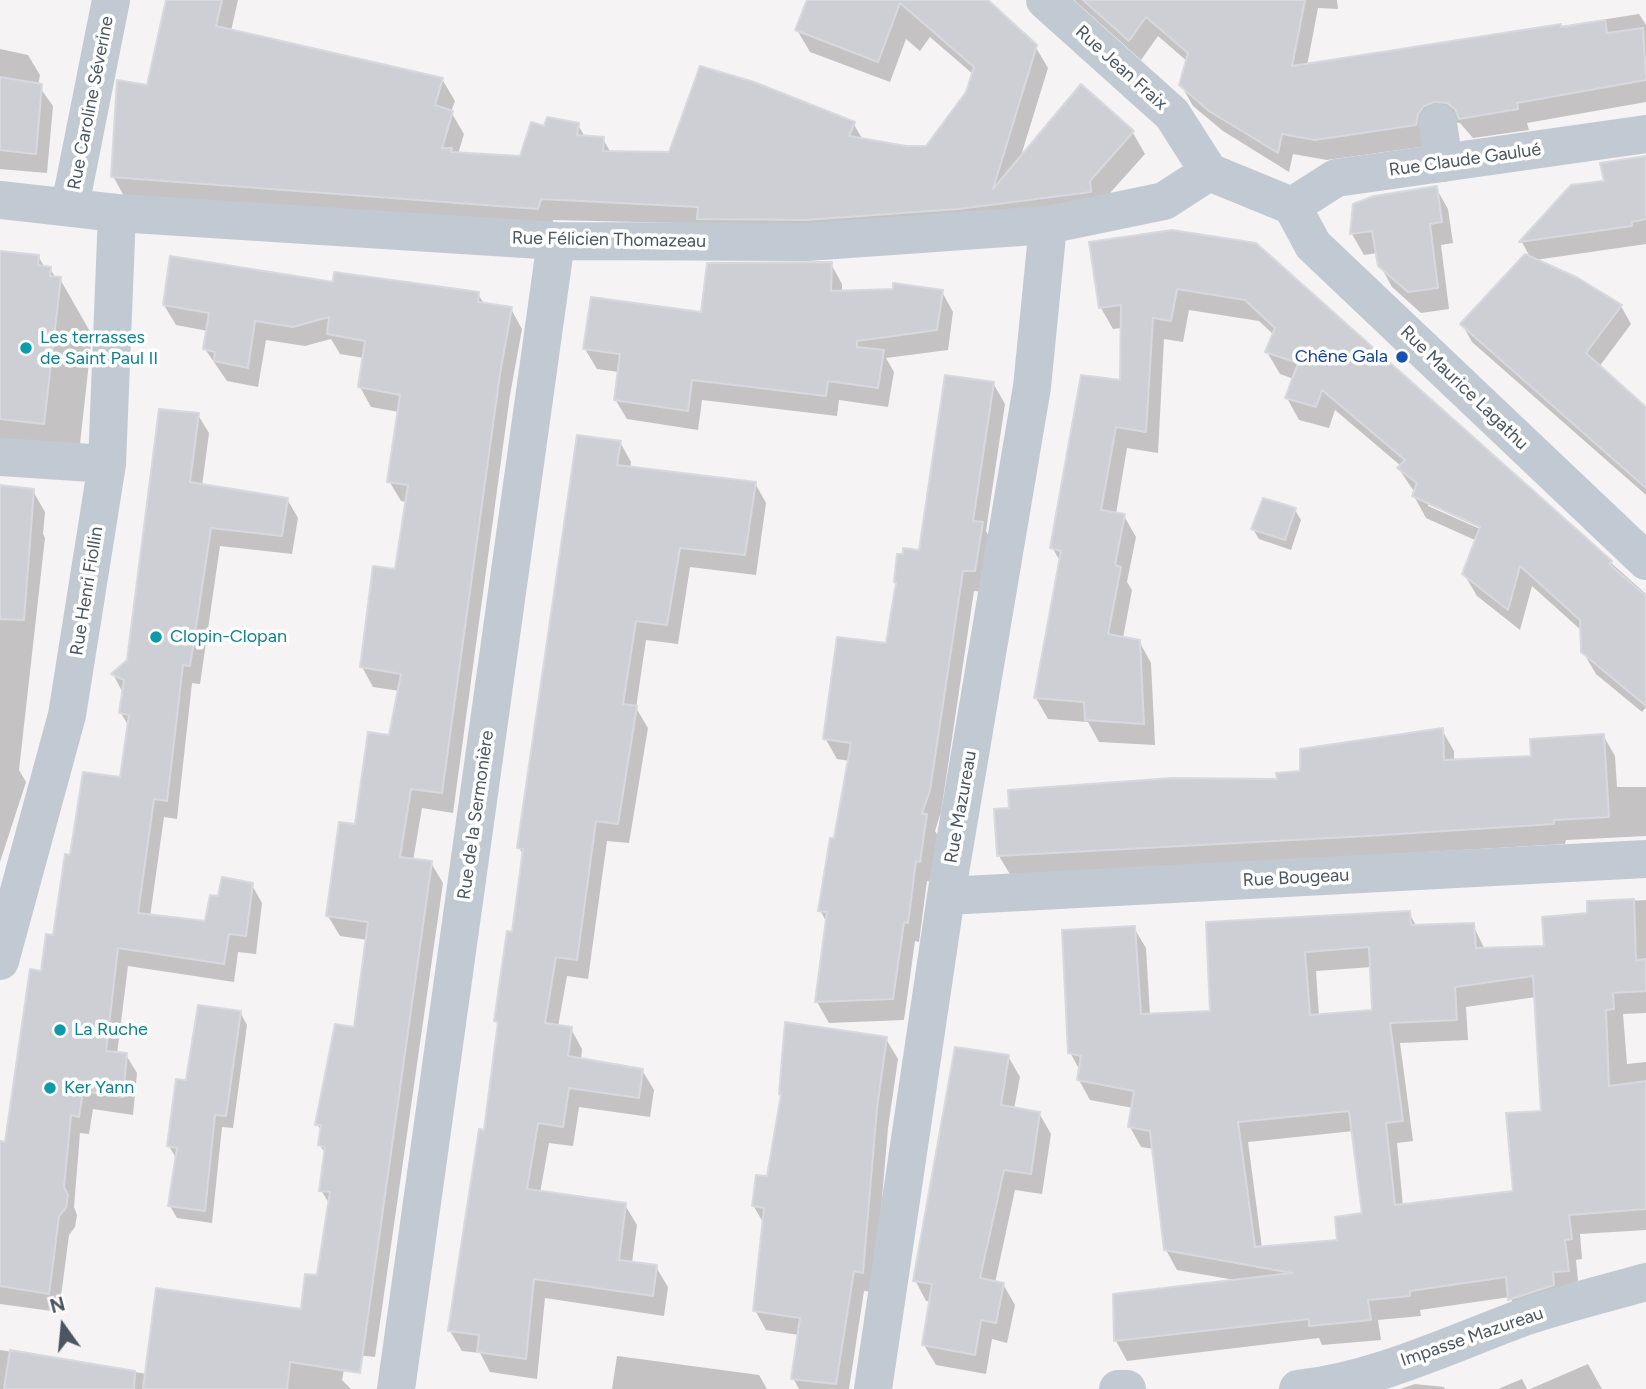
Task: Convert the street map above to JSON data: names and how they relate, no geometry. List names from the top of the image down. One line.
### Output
{"streets":{"street":["Rue Jean Fraix","Rue Caroline Séverine","Rue Claude Gaulué","Rue Félicien Thomazeau","Rue Maurice Lagathu","Rue Henri Fiollin","Rue Mazureau","Rue de la Sermonière","Rue Bougeau","Impasse Mazureau"]},"crossings":[["Rue Jean Fraix","Rue Félicien Thomazeau"],["Rue Caroline Séverine","Rue Félicien Thomazeau"],["Rue Claude Gaulué","Rue Maurice Lagathu"],["Rue Félicien Thomazeau","Rue Henri Fiollin"],["Rue Félicien Thomazeau","Rue Mazureau"],["Rue Félicien Thomazeau","Rue de la Sermonière"],["Rue Mazureau","Rue Bougeau"]],"places":["Les terrasses de Saint Paul II","Chêne Gala","Clopin-Clopan","La Ruche","Ker Yann"],"north":"top"}
